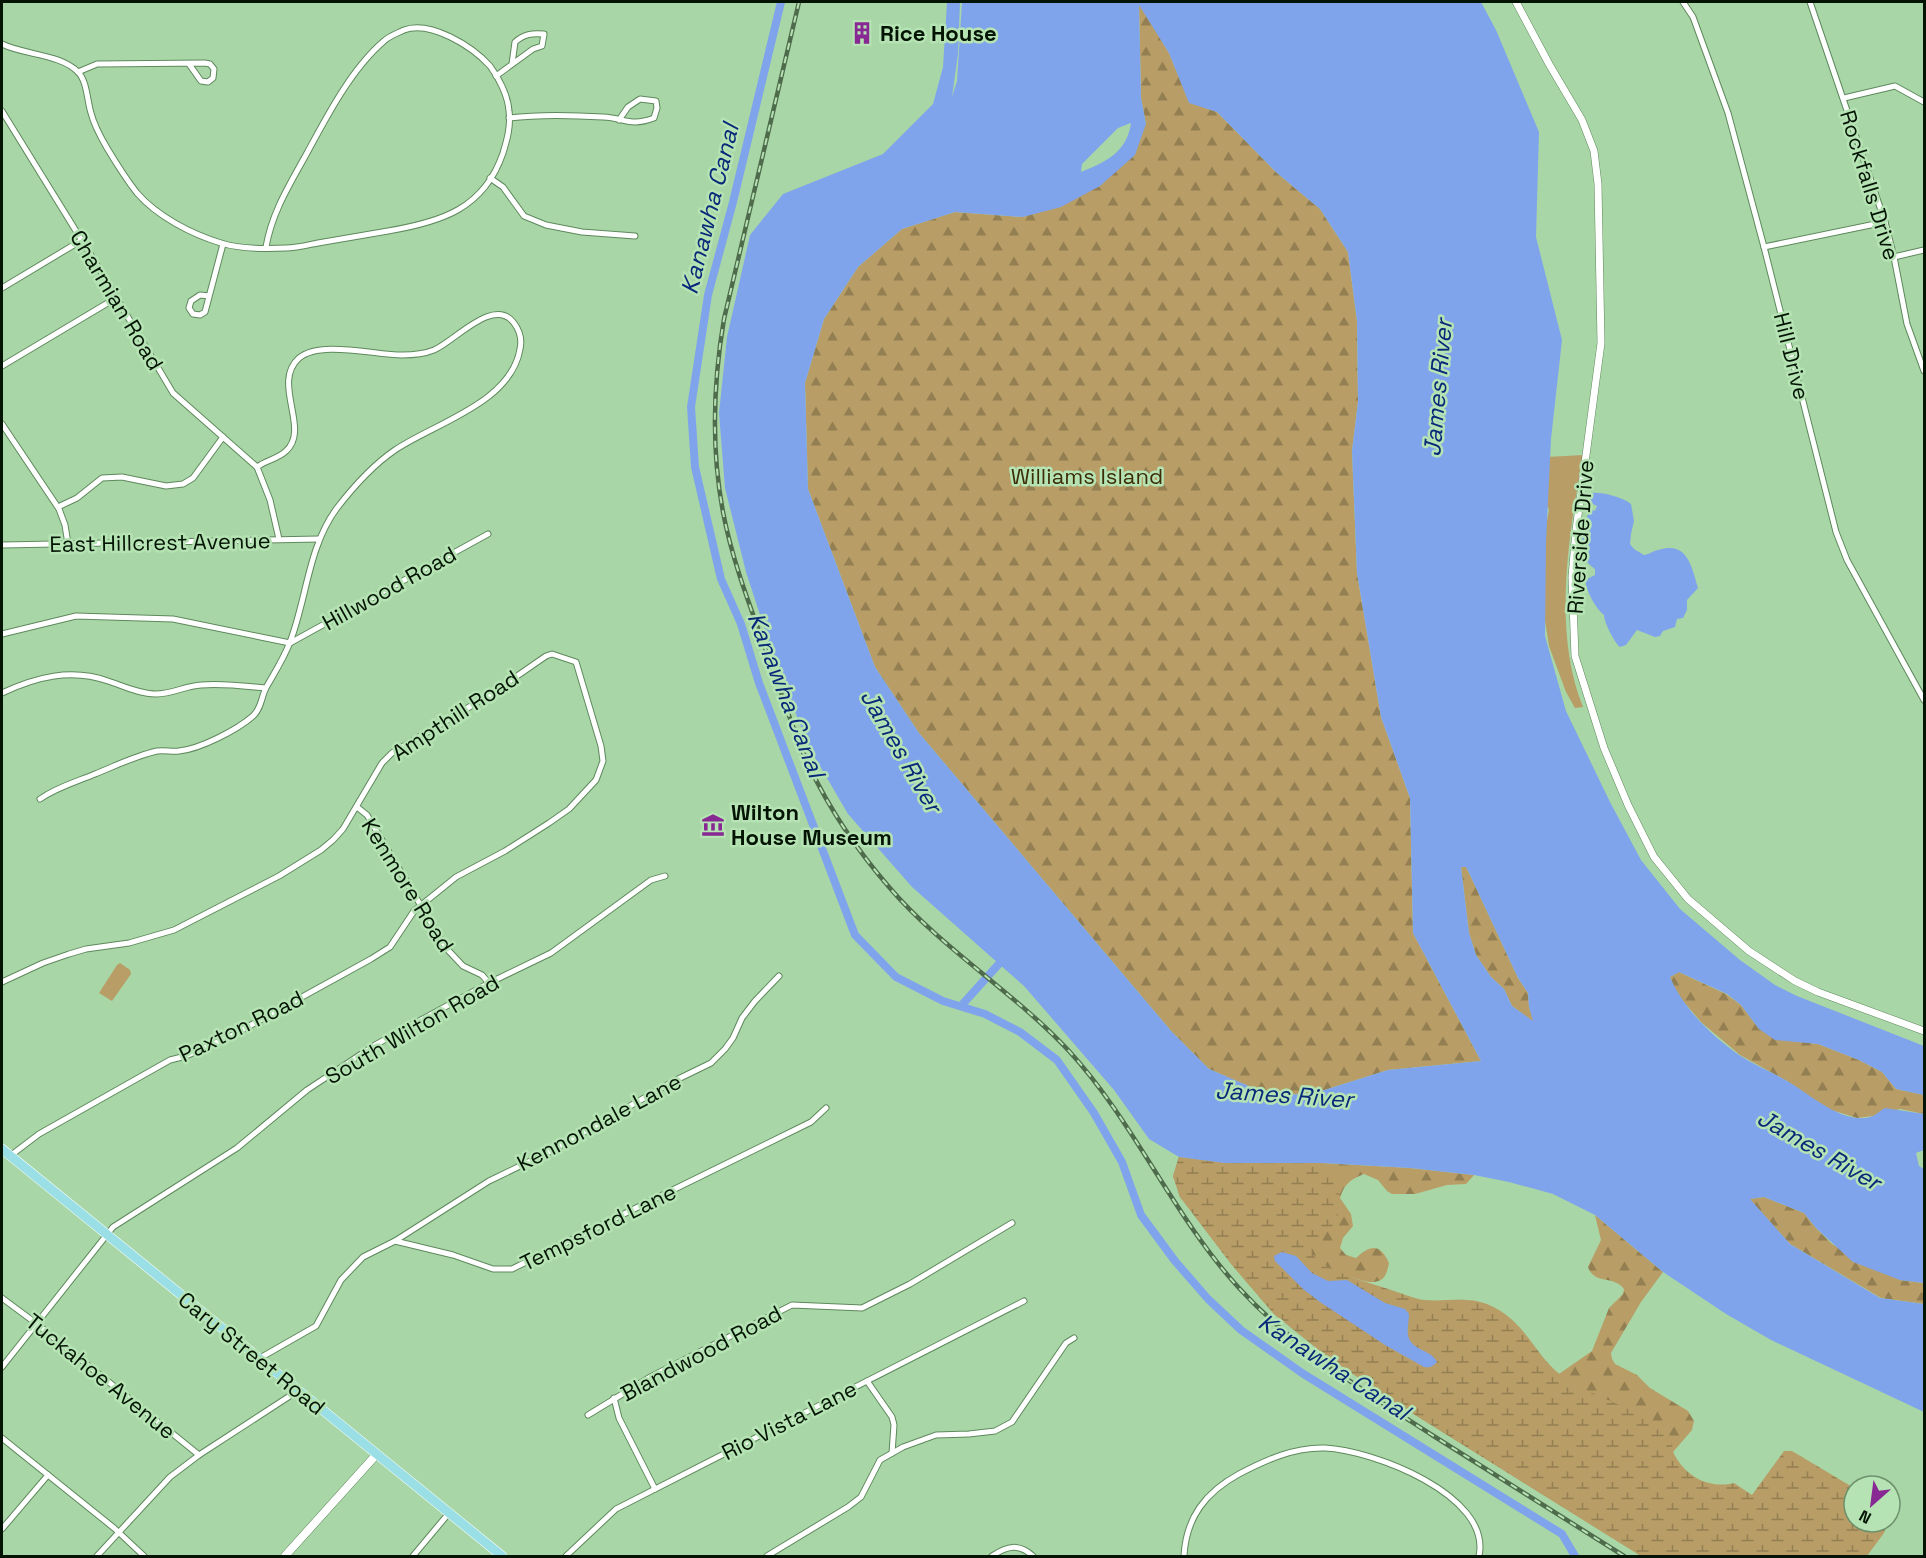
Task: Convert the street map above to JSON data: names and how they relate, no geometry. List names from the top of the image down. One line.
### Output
{"streets":{"main road":["Cary Street Road"],"street":["Rockfalls Drive","Charmian Road","Hill Drive","Riverside Drive","East Hillcrest Avenue","Hillwood Road","Ampthill Road","Kenmore Road","Paxton Road","South Wilton Road","Kennondale Lane","Tempsford Lane","Blandwood Road","Tuckahoe Avenue","Rio Vista Lane"]},"crossings":[["Charmian Road","East Hillcrest Avenue"],["Ampthill Road","Kenmore Road"],["Ampthill Road","Paxton Road"],["Kenmore Road","Paxton Road"],["Kenmore Road","South Wilton Road"],["Paxton Road","Cary Street Road"],["South Wilton Road","Cary Street Road"],["South Wilton Road","Tuckahoe Avenue"],["Kennondale Lane","Tempsford Lane"]],"water":["Kanawha Canal","James River"],"parks":["Williams Island"],"places":{"building":["Rice House"],"museum":["Wilton House Museum"]},"north":"bottom left"}
